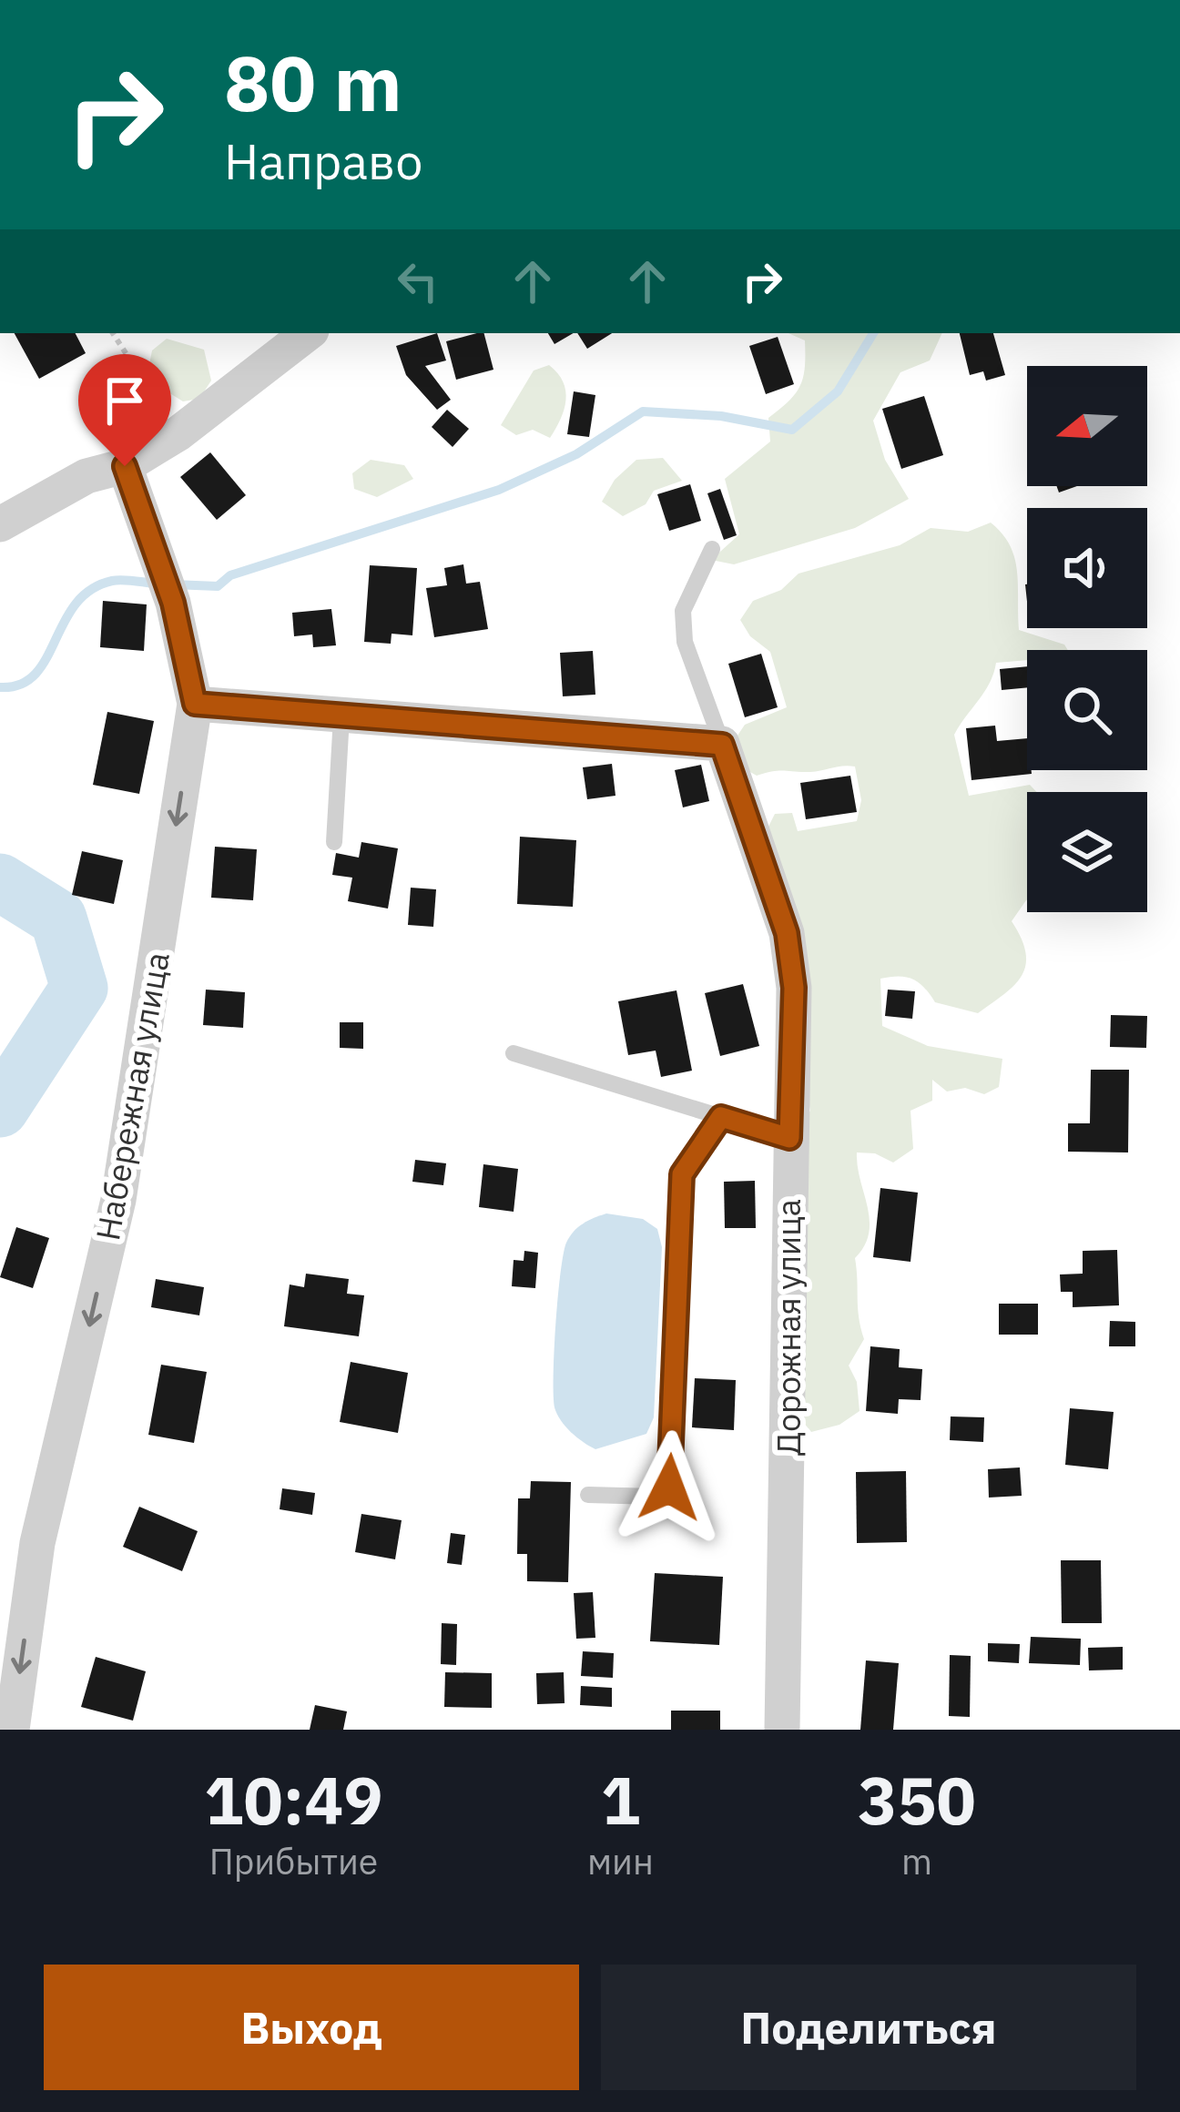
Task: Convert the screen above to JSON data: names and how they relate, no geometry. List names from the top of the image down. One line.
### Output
{"streets":{"street":["Набережная улица","Дорожная улица"]},"one_way":["Набережная улица"],"north":"left","page":{"turn":["80 m","Направо"],"eta":["10:49","Прибытие","1","мин","350","m"],"buttons":["Выход","Поделиться"]}}
